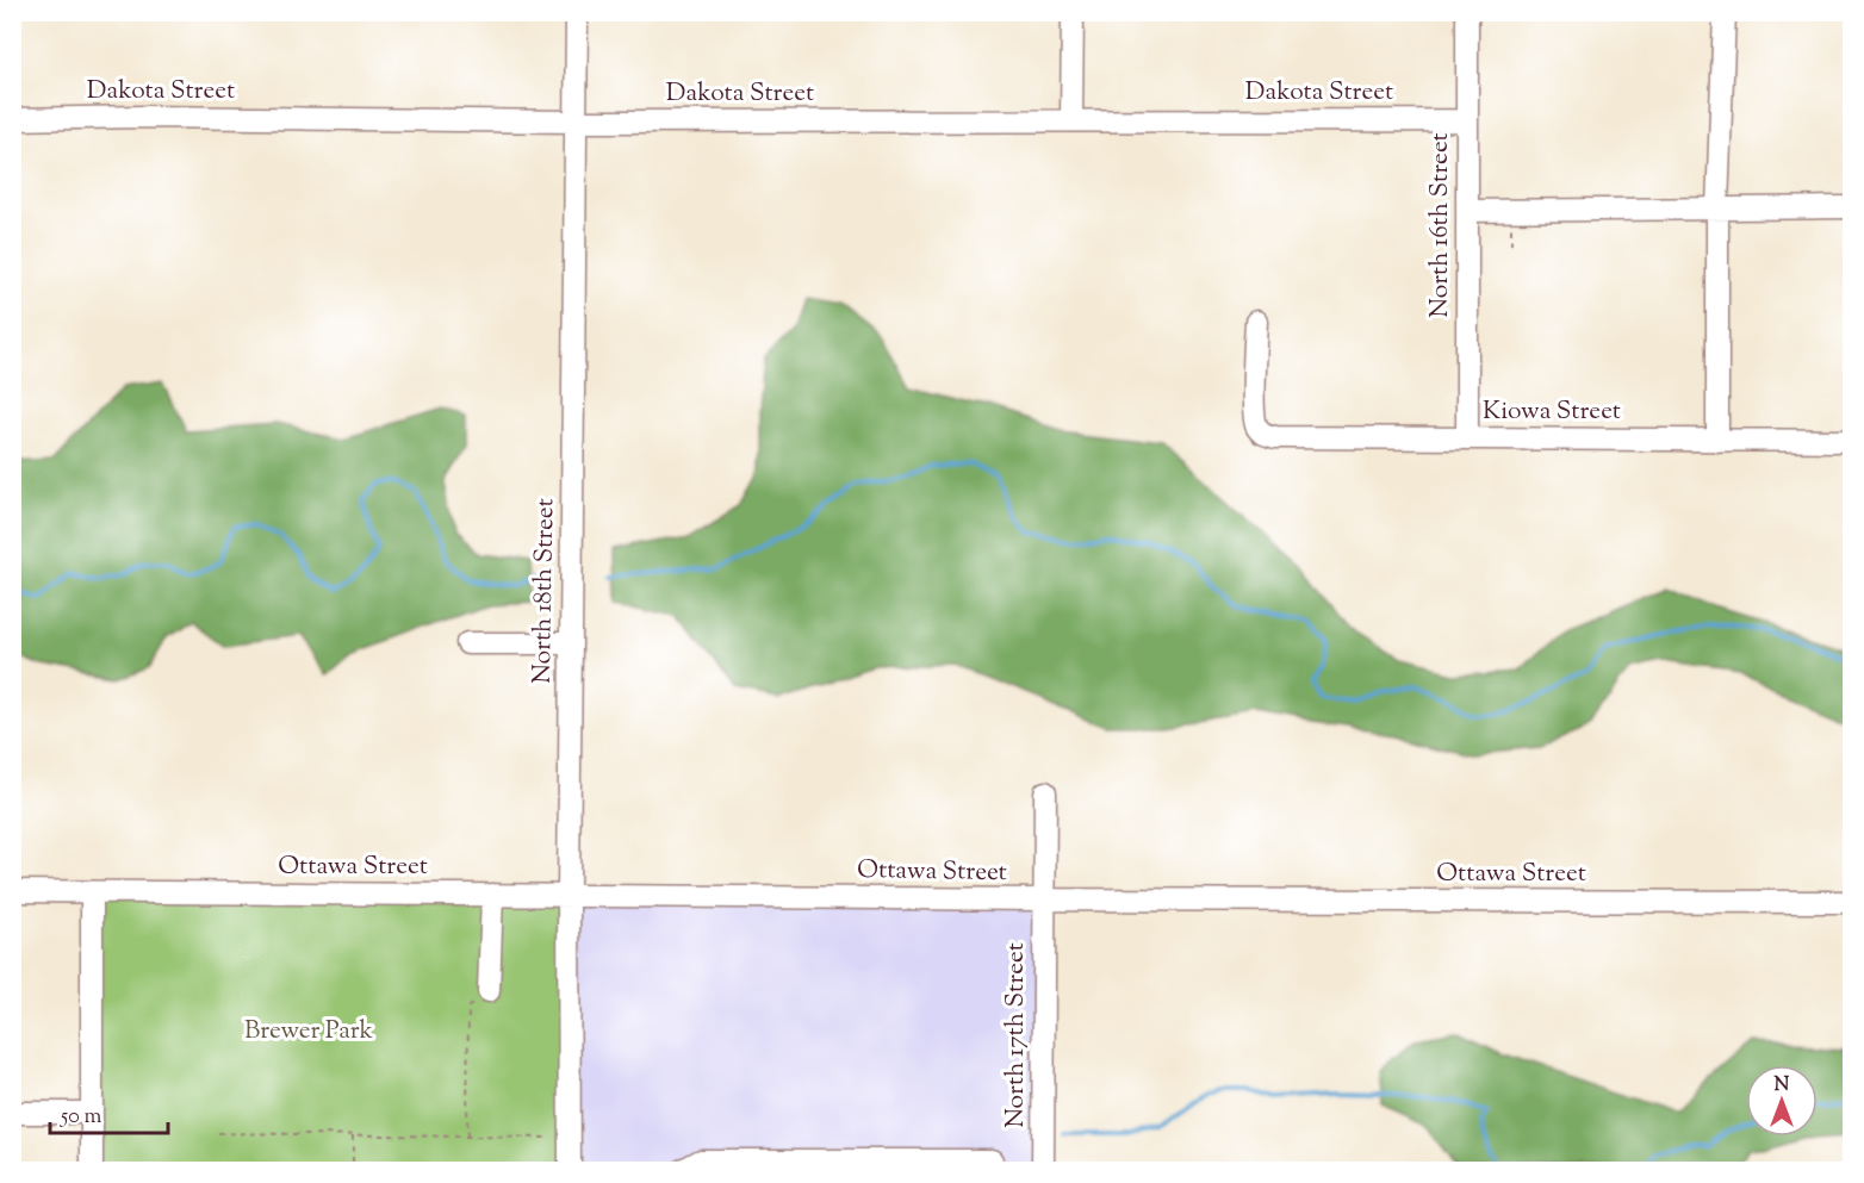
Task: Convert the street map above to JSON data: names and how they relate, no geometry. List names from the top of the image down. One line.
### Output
{"streets":{"street":["Dakota Street","North 16th Street","Kiowa Street","North 18th Street","Ottawa Street","North 17th Street"]},"crossings":[["Dakota Street","North 16th Street"],["Dakota Street","North 18th Street"],["North 16th Street","Kiowa Street"],["North 18th Street","Ottawa Street"],["Ottawa Street","North 17th Street"]],"parks":["Brewer Park"],"scale_bar":"50 m","north":"top"}
